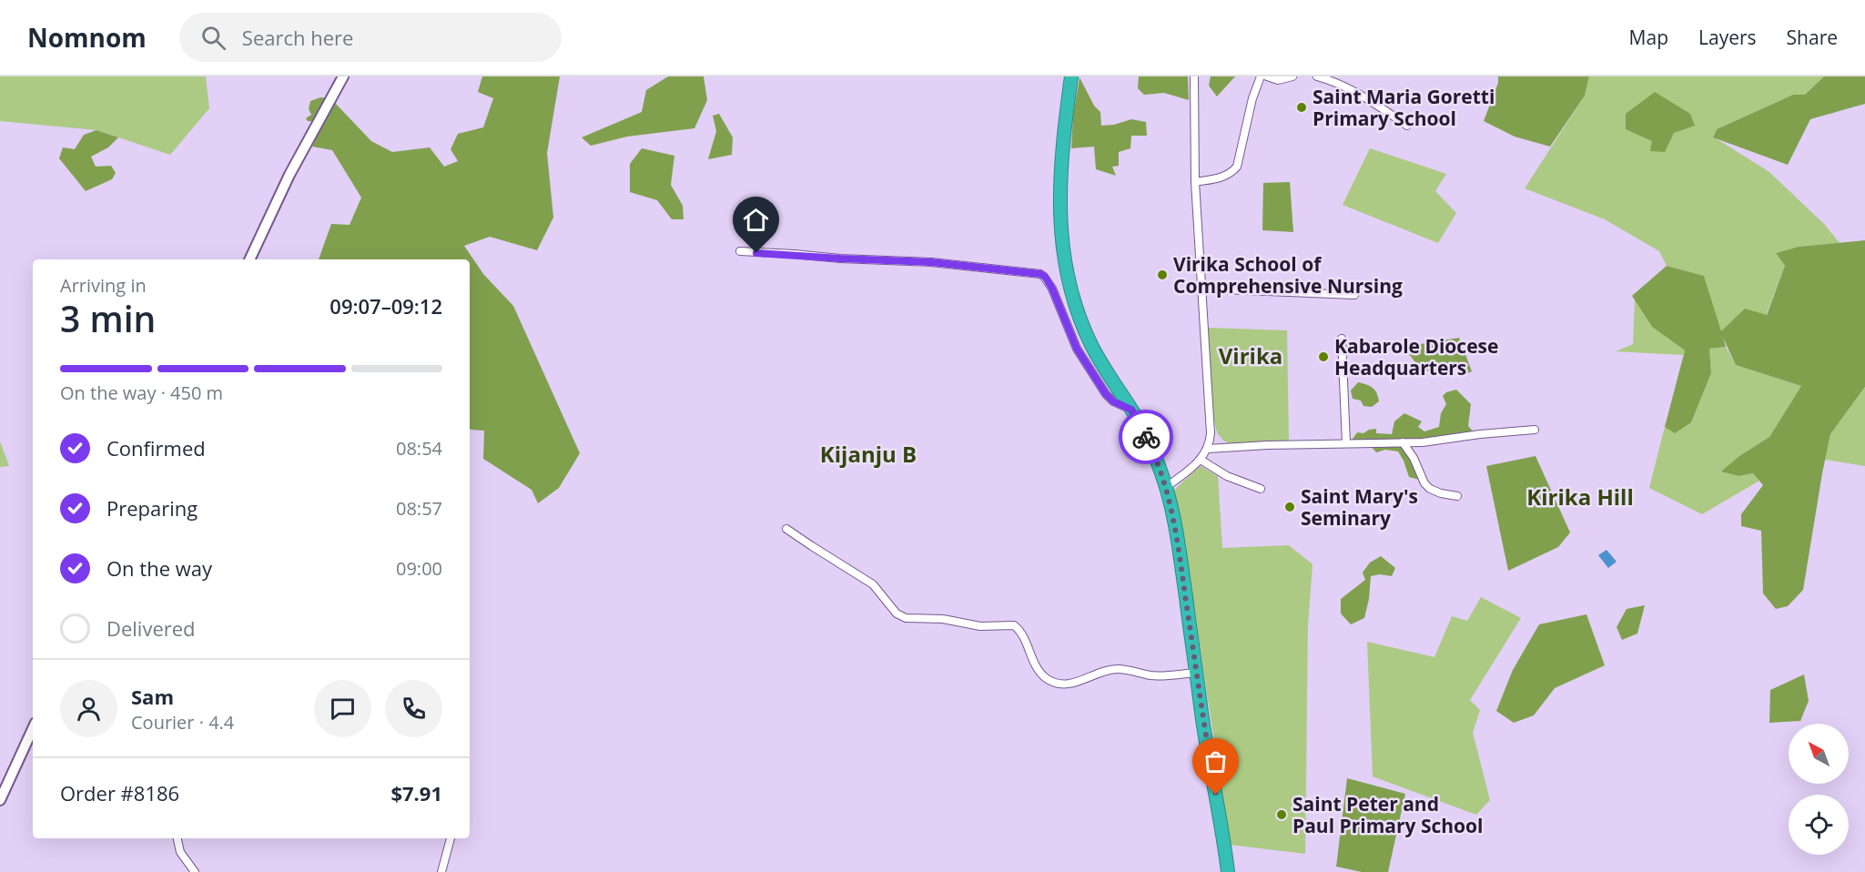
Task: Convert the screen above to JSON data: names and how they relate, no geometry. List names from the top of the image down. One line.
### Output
{"districts":["Virika","Kijanju B","Kirika Hill"],"places":["Saint Maria Goretti Primary School","Virika School of Comprehensive Nursing","Kabarole Diocese Headquarters","Saint Mary's Seminary","Saint Peter and Paul Primary School"],"north":"top left","page":{"header":"Nomnom","search":"Search here","nav":["Map","Layers","Share"],"heading":["3 min","Arriving in","09:07–09:12"],"panel":["Sam","Courier · 4.4","Order #8186","$7.91"],"bar":"On the way · 450 m","list":[["Confirmed","08:54"],["Preparing","08:57"],["On the way","09:00"],"Delivered"]}}
